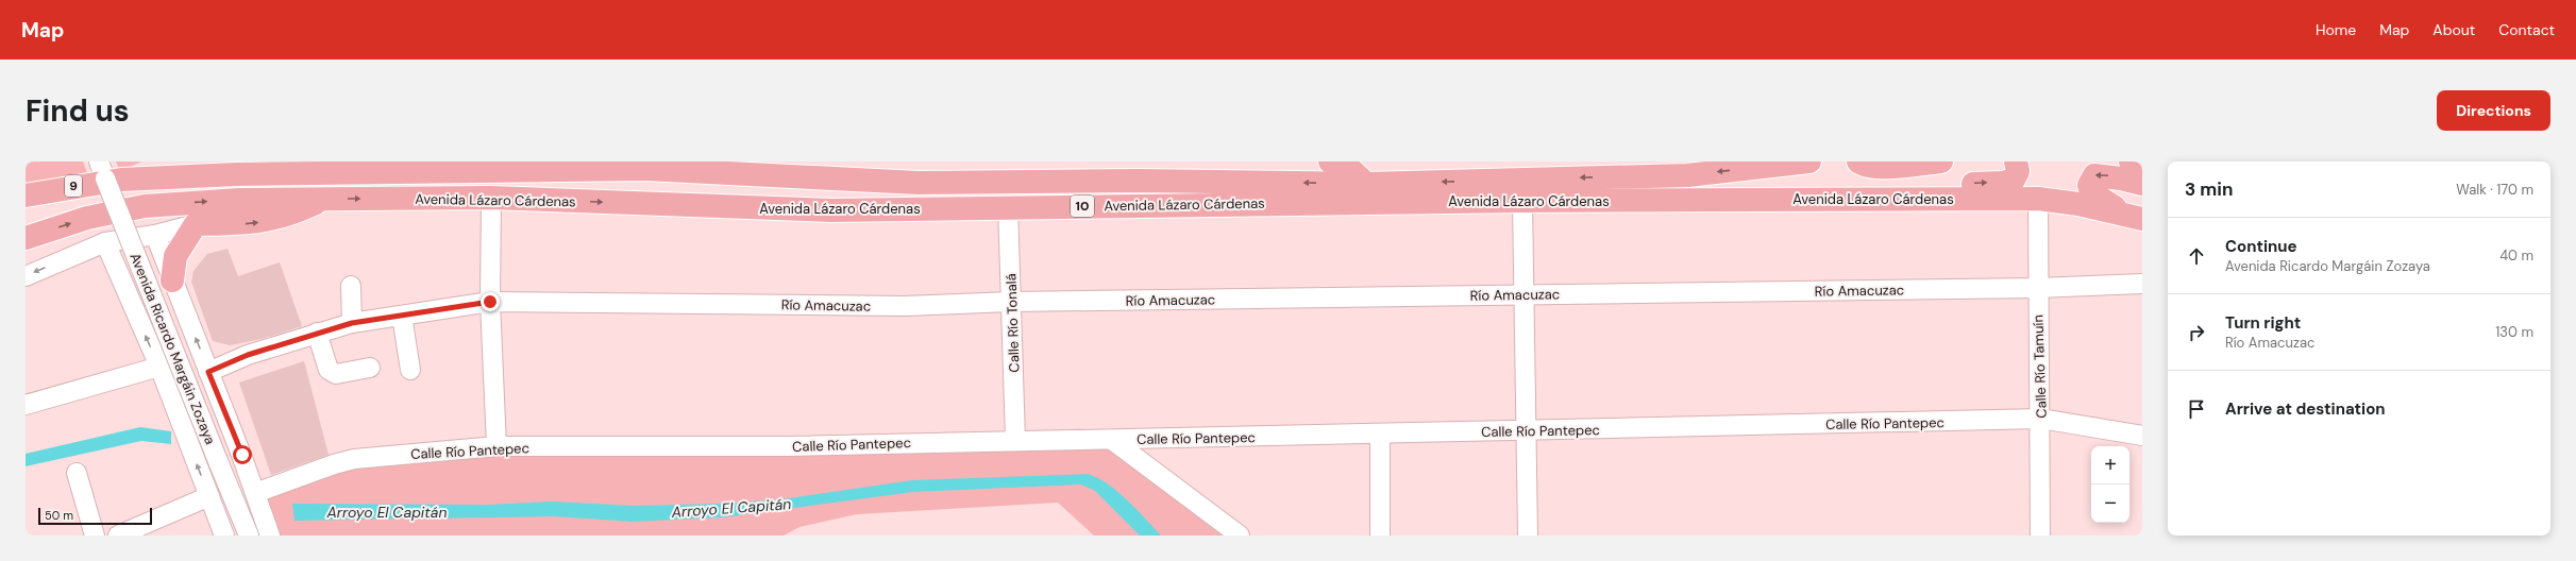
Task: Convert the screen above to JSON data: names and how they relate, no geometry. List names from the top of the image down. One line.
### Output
{"streets":{"highway":["9","Avenida Lázaro Cárdenas","10"],"street":["Río Amacuzac","Calle Río Tonalá","Avenida Ricardo Margáin Zozaya","Calle Río Tamuín","Calle Río Pantepec"]},"crossings":[["9","Avenida Lázaro Cárdenas"],["9","Avenida Ricardo Margáin Zozaya"],["Avenida Lázaro Cárdenas","Calle Río Tonalá"],["Avenida Lázaro Cárdenas","Avenida Ricardo Margáin Zozaya"],["Avenida Lázaro Cárdenas","Calle Río Tamuín"],["Río Amacuzac","Calle Río Tonalá"],["Río Amacuzac","Avenida Ricardo Margáin Zozaya"],["Río Amacuzac","Calle Río Tamuín"],["Calle Río Tonalá","Calle Río Pantepec"],["Avenida Ricardo Margáin Zozaya","Calle Río Pantepec"],["Calle Río Tamuín","Calle Río Pantepec"]],"water":["Arroyo El Capitán"],"scale_bar":"50 m","page":{"header":"Map","nav":["Home","Map","About","Contact"],"buttons":"Directions","title":"Find us","heading":["3 min","Walk · 170 m"],"list":[["Continue","Avenida Ricardo Margáin Zozaya","40 m"],["Turn right","Río Amacuzac","130 m"],"Arrive at destination"],"map_buttons":["+","−"],"scale":"50 m"}}
